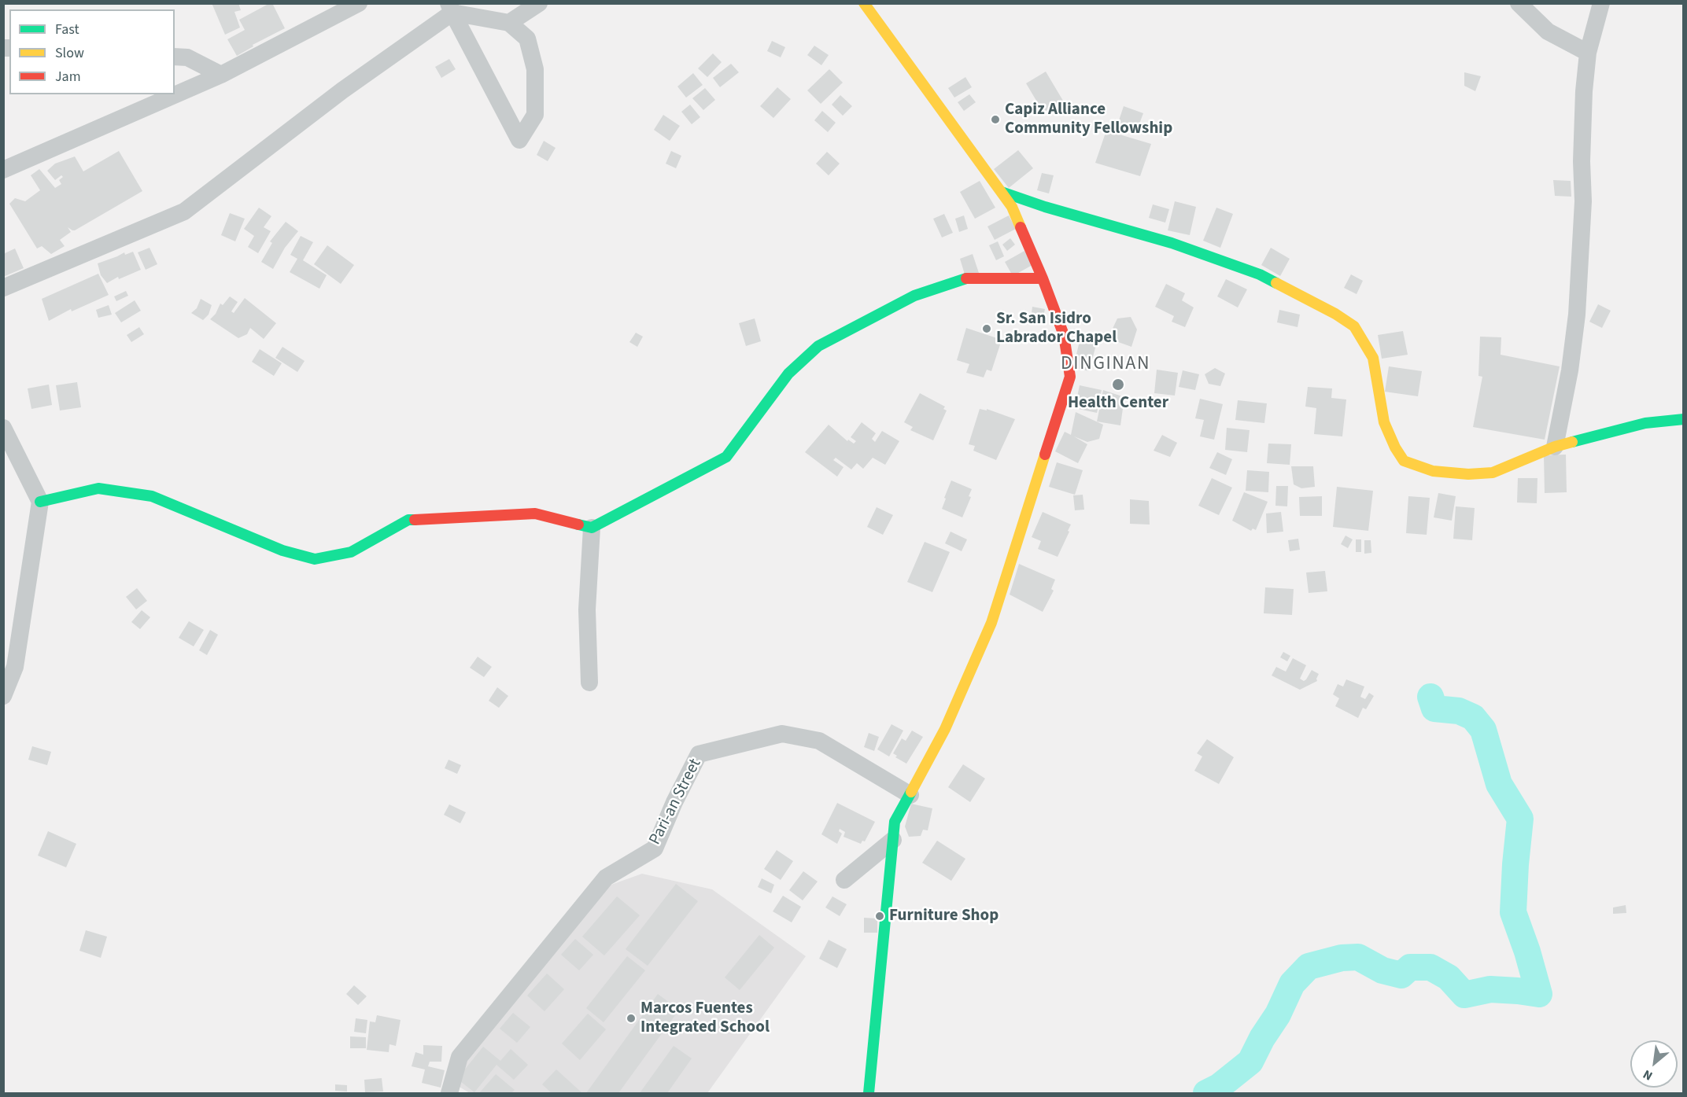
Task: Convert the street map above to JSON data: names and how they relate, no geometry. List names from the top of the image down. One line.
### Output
{"streets":{"street":["Pari-an Street"]},"districts":["DINGINAN"],"places":["Capiz Alliance Community Fellowship","Sr. San Isidro Labrador Chapel","Health Center","Furniture Shop","Marcos Fuentes Integrated School"],"legend":["Fast","Slow","Jam"],"north":"bottom left"}
